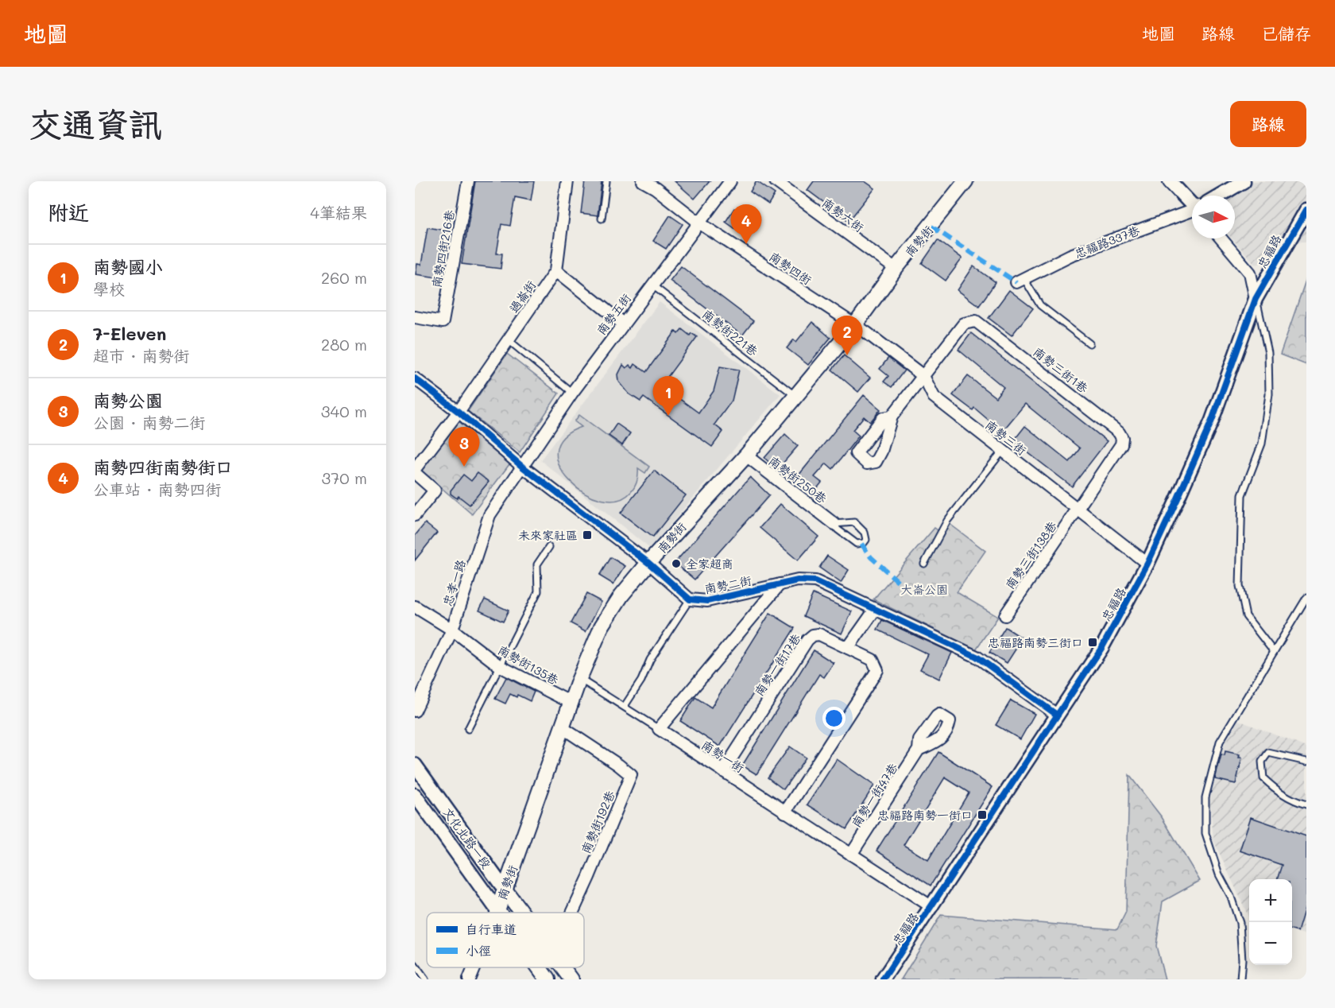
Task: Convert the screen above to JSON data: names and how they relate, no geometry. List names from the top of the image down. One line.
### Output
{"streets":{"main road":["南勢街","文化北路一段"],"street":["南勢六街","忠福路337巷","南勢四街216巷","忠福路","南勢四街","過崙街","南勢五街","南勢三街1巷","南勢三街","南勢街250巷","南勢三街138巷","忠孝一路","南勢二街","南勢街135巷","南勢一街17巷","南勢一街","南勢一街47巷","南勢街192巷"],"lane":["南勢街221巷"]},"crossings":[["南勢六街","南勢街"],["南勢街","南勢四街"],["南勢街","南勢街221巷"],["南勢街","南勢三街"],["南勢街","南勢街250巷"],["南勢街","南勢二街"],["南勢街","南勢街135巷"],["南勢街","南勢街192巷"],["南勢街","文化北路一段"],["忠福路","南勢三街"],["忠福路","南勢二街"],["忠福路","南勢一街"],["南勢四街","南勢五街"],["南勢四街","南勢三街"],["過崙街","南勢二街"],["南勢五街","南勢街221巷"],["南勢五街","忠孝一路"],["南勢五街","南勢二街"],["南勢三街1巷","南勢三街"],["南勢三街1巷","南勢三街138巷"],["南勢三街","南勢三街138巷"],["忠孝一路","南勢二街"],["忠孝一路","南勢街135巷"],["南勢一街17巷","南勢一街"],["南勢一街","南勢一街47巷"]],"parks":["大崙公園"],"places":{"transit":["未來家社區","忠福路南勢三街口","忠福路南勢一街口"],"other":["全家超商"]},"legend":["自行車道","小徑"],"north":"right","page":{"header":"地圖","nav":["地圖","路線","已儲存"],"buttons":"路線","title":"交通資訊","heading":["附近","4筆結果"],"pins":["4","2","1","3"],"list":[{"mark":"1","name":"南勢國小","note":"學校","value":"260 m"},{"mark":"2","name":"7-Eleven","note":"超市 · 南勢街","value":"280 m"},{"mark":"3","name":"南勢公園","note":"公園 · 南勢二街","value":"340 m"},{"mark":"4","name":"南勢四街南勢街口","note":"公車站 · 南勢四街","value":"370 m"}],"map_buttons":["+","−"]}}
